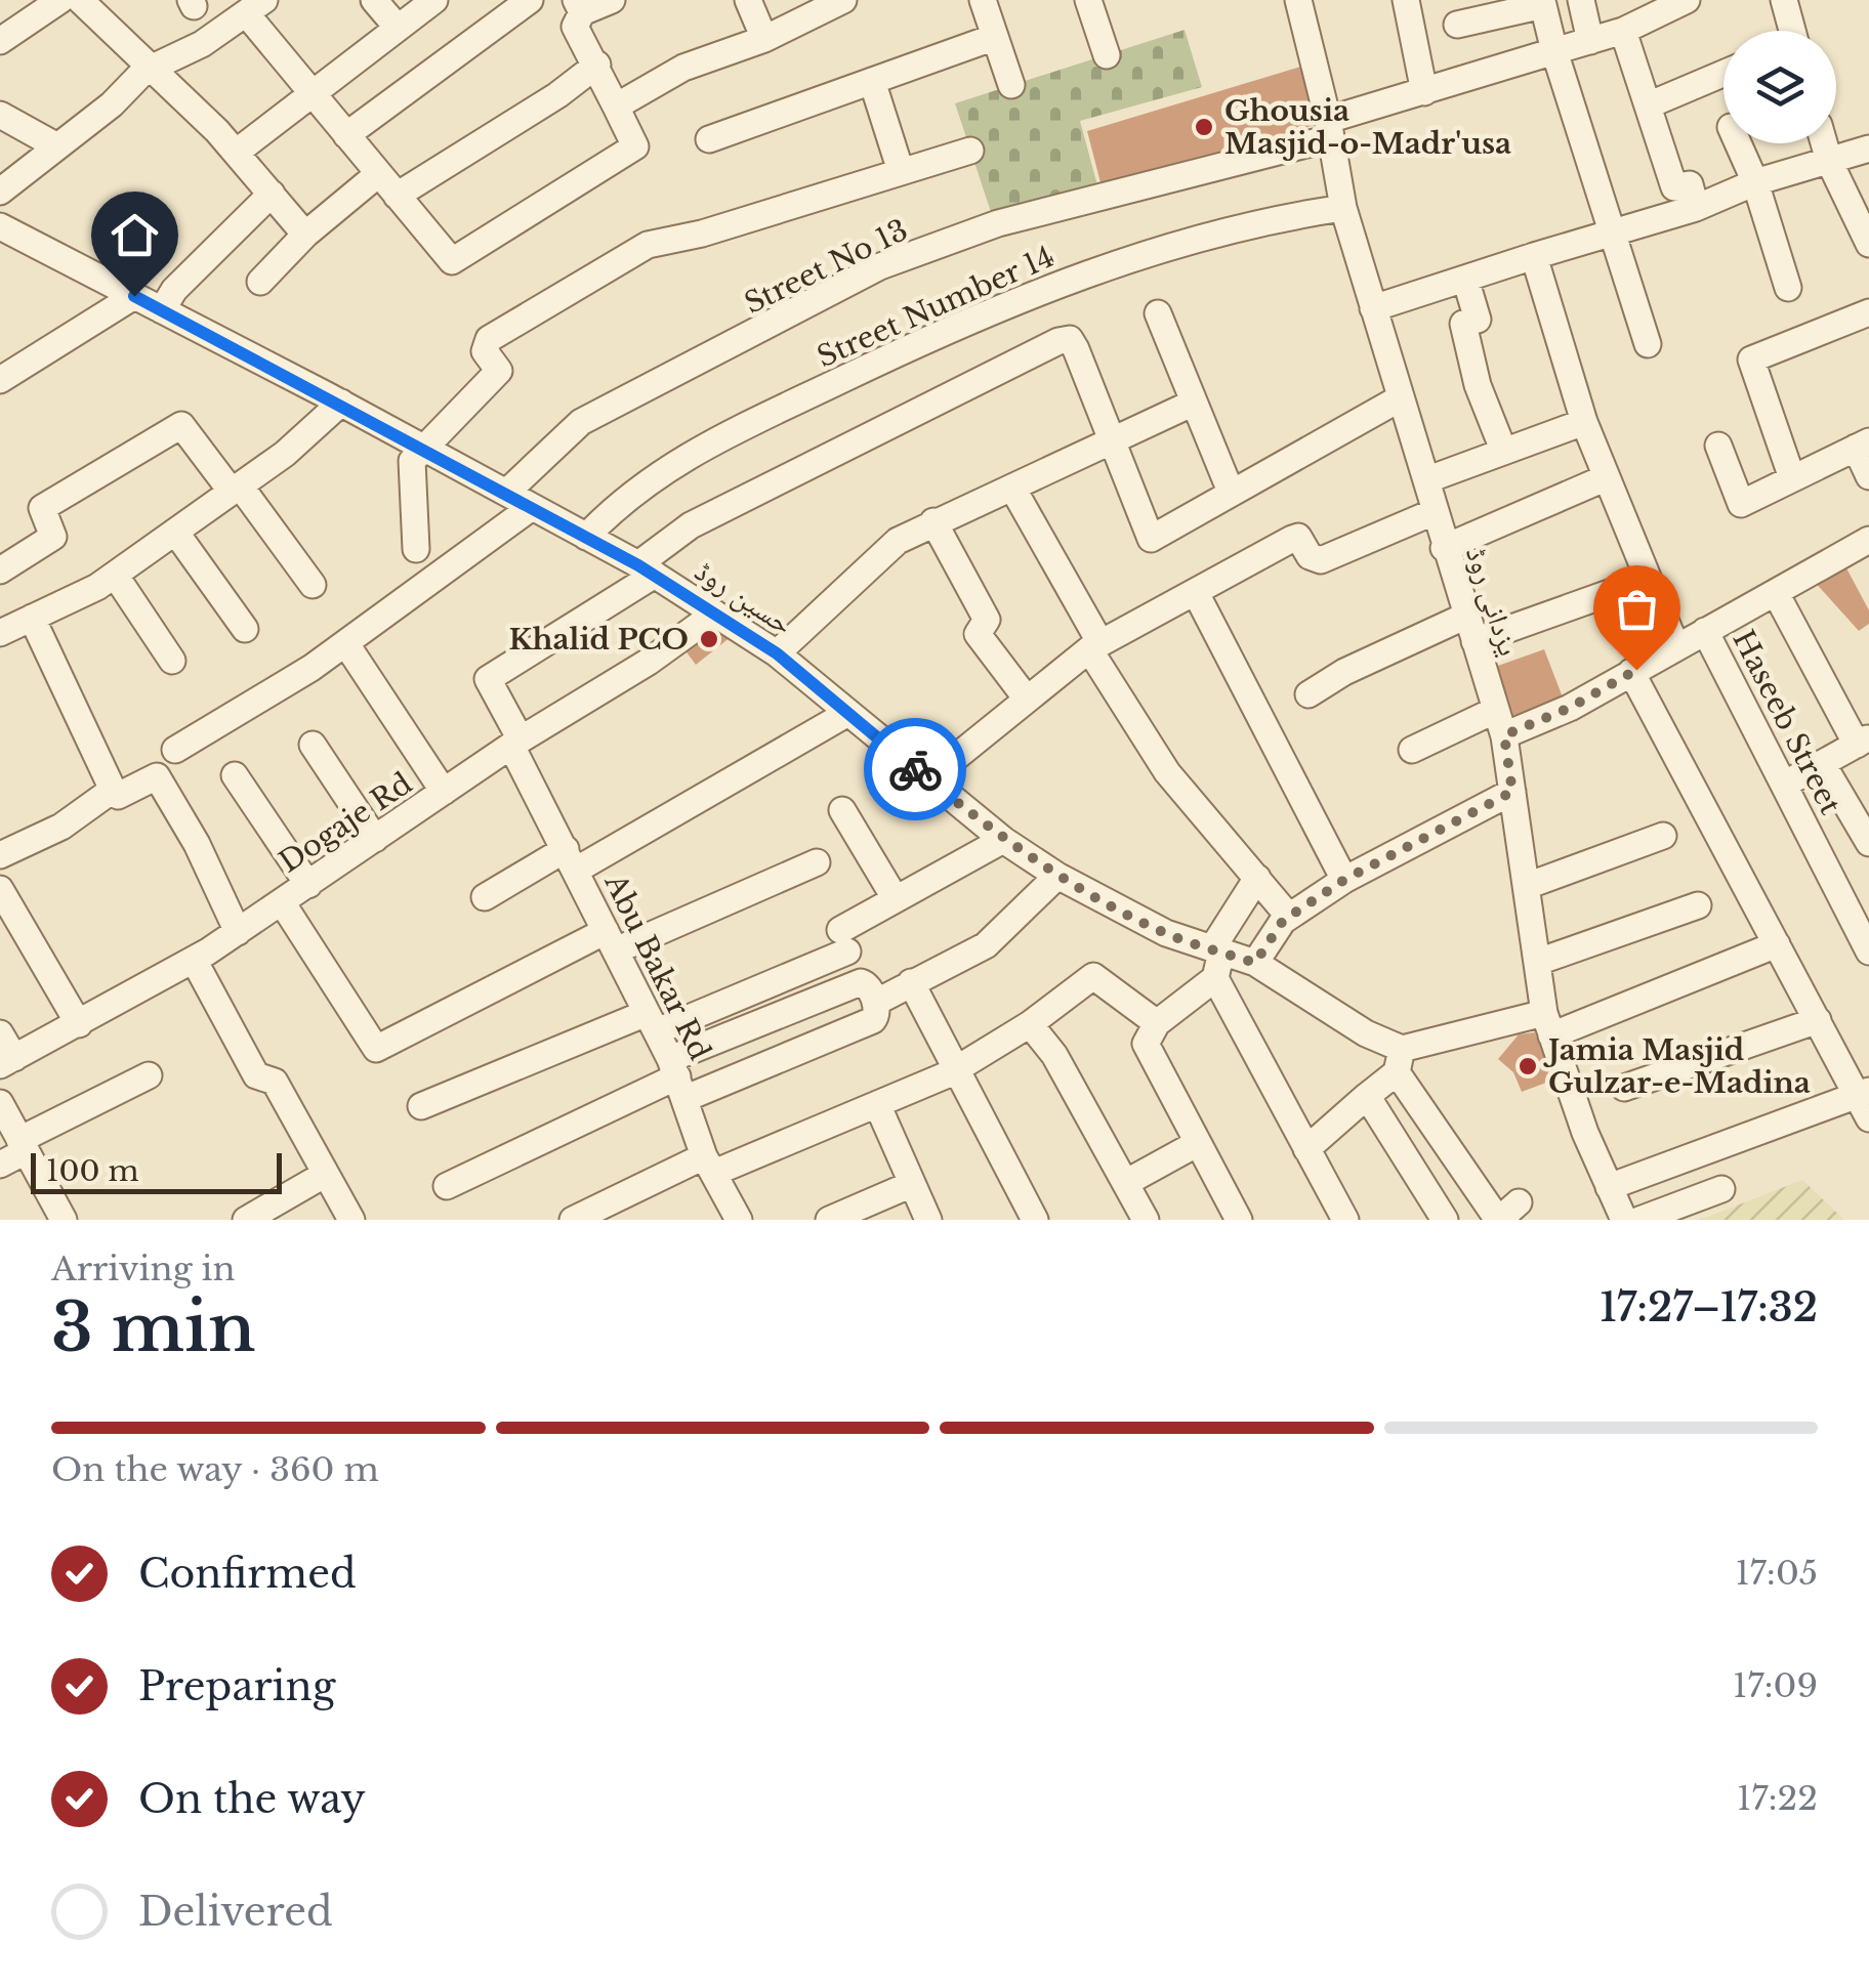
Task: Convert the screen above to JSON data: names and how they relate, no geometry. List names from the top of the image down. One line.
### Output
{"streets":{"street":["Street No 13","Street Number 14","حسین روڈ","یزدانی روڈ","Haseeb Street","Dogaje Rd","Abu Bakar Rd"]},"crossings":[["Street No 13","حسین روڈ"],["Street No 13","یزدانی روڈ"],["Street Number 14","حسین روڈ"],["Street Number 14","یزدانی روڈ"],["حسین روڈ","Dogaje Rd"],["حسین روڈ","Abu Bakar Rd"],["Dogaje Rd","Abu Bakar Rd"]],"places":["Ghousia Masjid-o-Madr'usa","Khalid PCO","Jamia Masjid Gulzar-e-Madina"],"scale_bar":"100 m","page":{"scale":"100 m","heading":["3 min","Arriving in","17:27–17:32"],"bar":"On the way · 360 m","list":[["Confirmed","17:05"],["Preparing","17:09"],["On the way","17:22"],"Delivered"]}}
